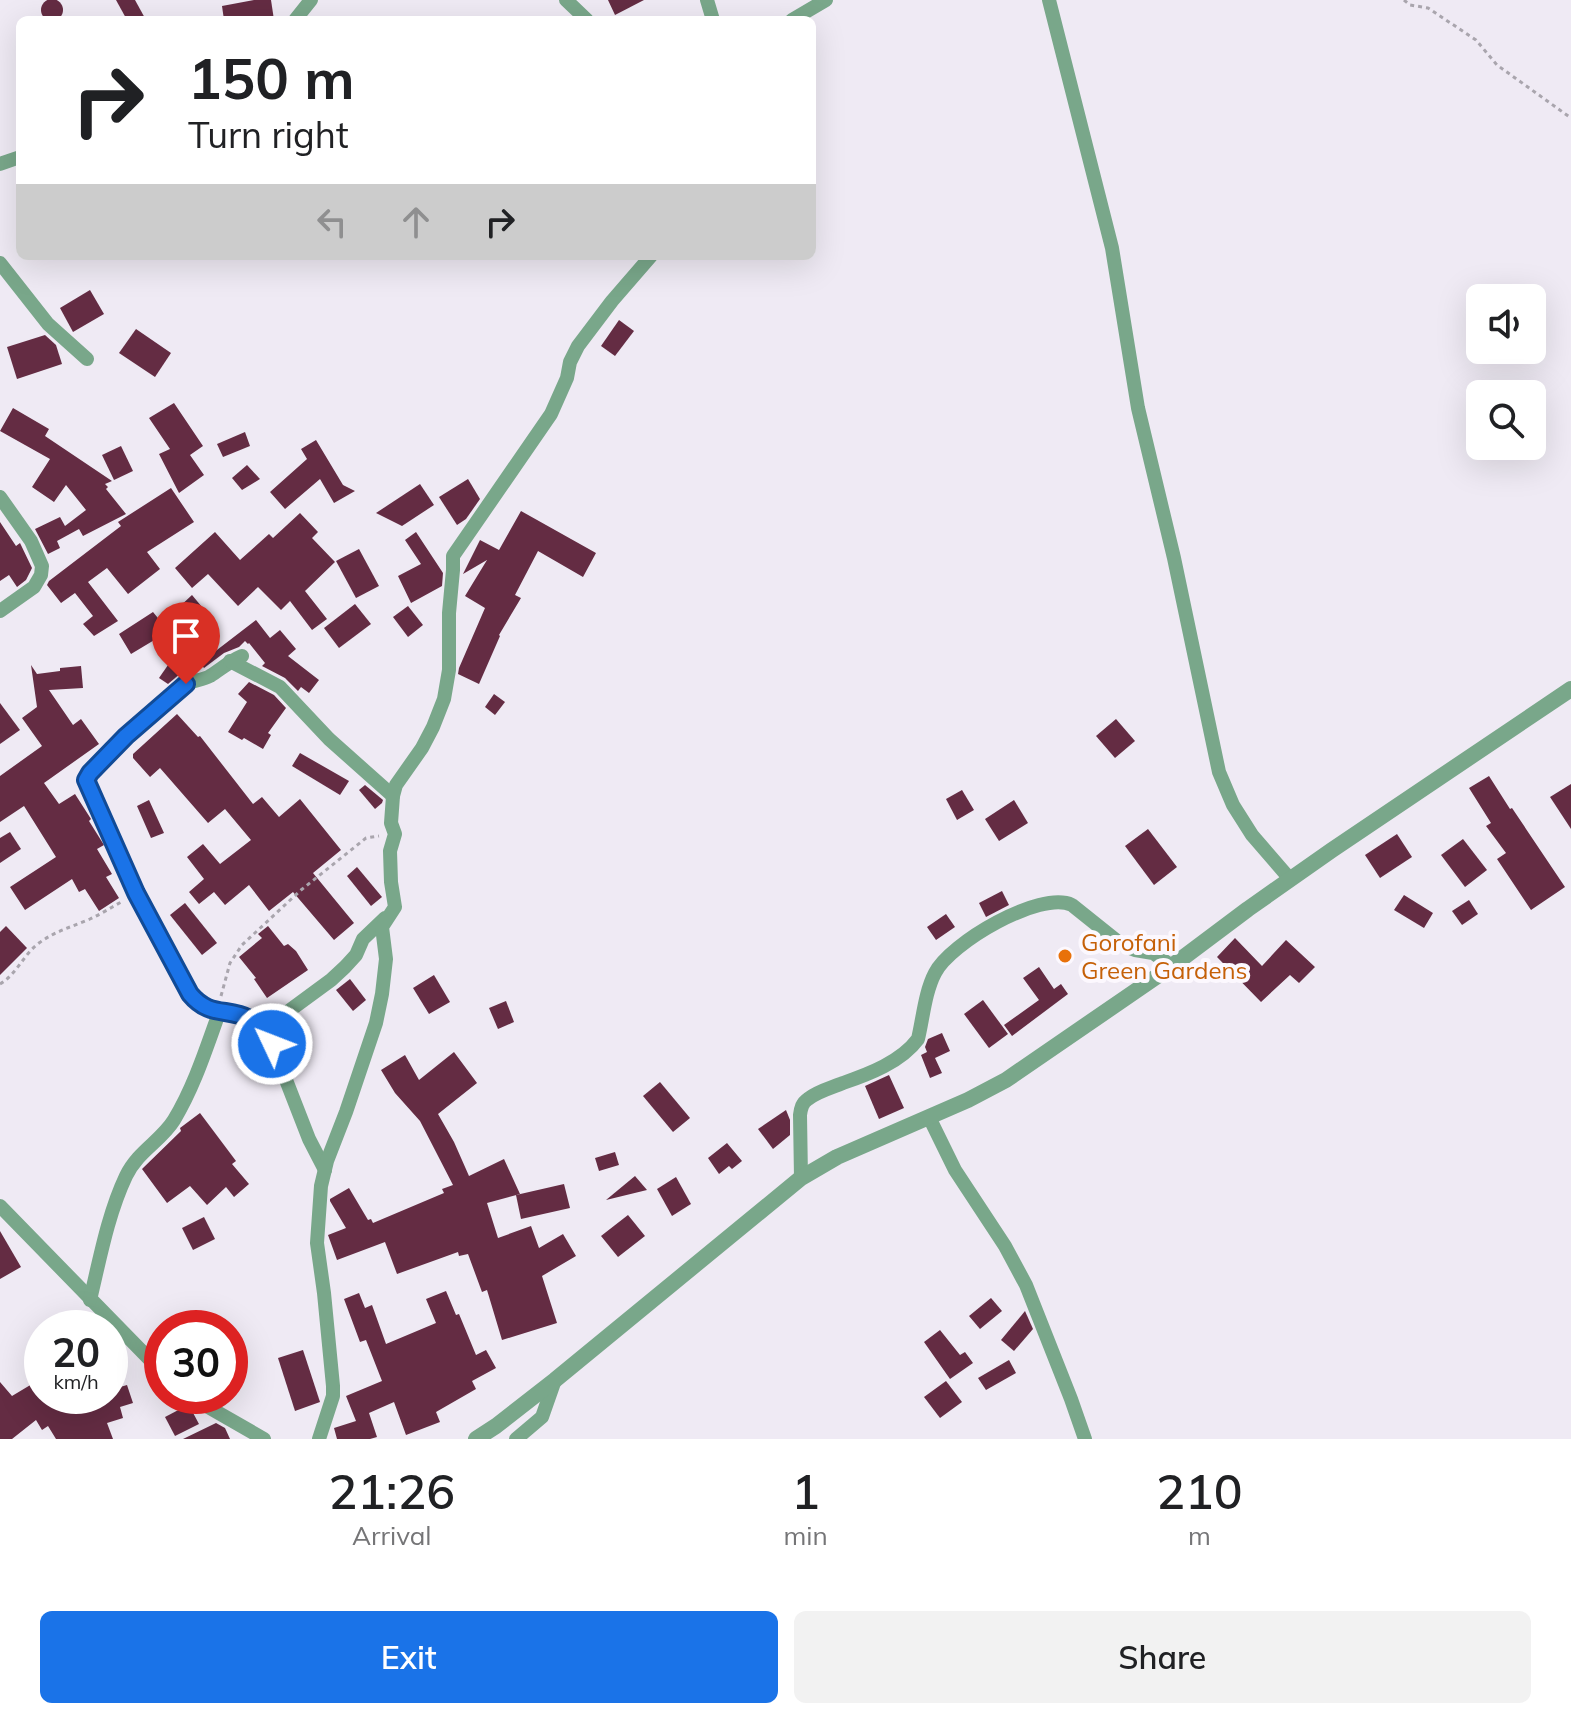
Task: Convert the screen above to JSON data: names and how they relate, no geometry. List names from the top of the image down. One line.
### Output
{"places":["Gorofani Green Gardens"],"page":{"turn":["150 m","Turn right"],"speed":"20 km/h","limit":"30","eta":["21:26","Arrival","1","min","210","m"],"buttons":["Exit","Share"]}}
